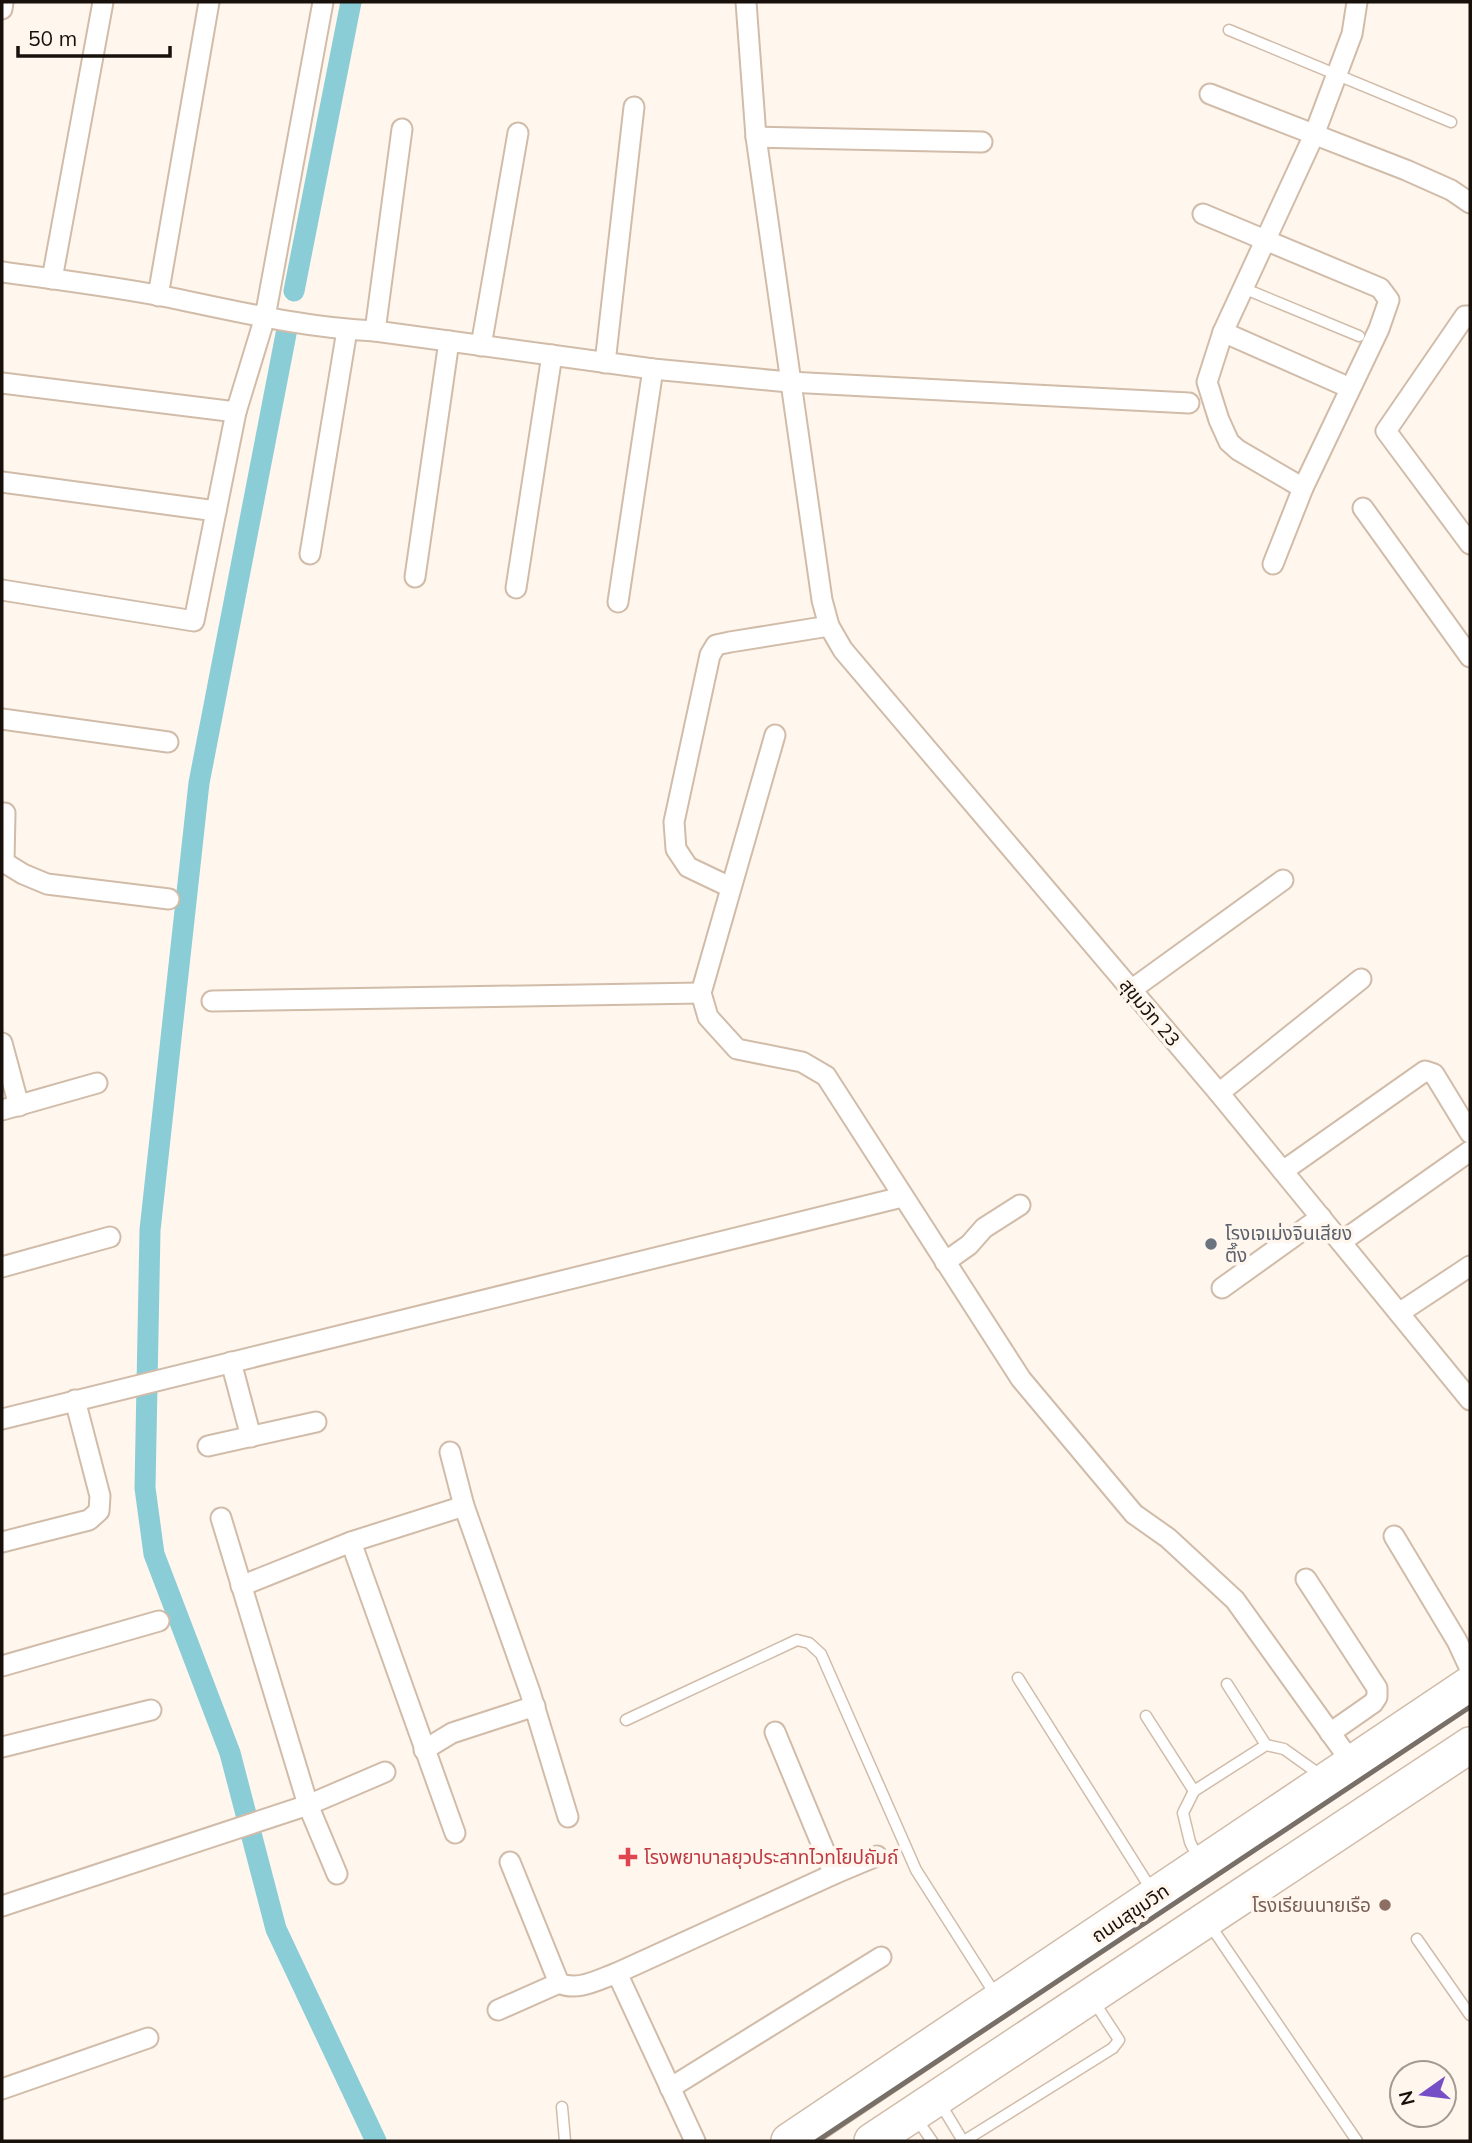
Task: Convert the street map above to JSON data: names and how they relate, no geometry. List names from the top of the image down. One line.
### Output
{"streets":{"highway":["ถนนสุขุมวิท"],"street":["สุขุมวิท 23"]},"places":{"other":["โรงเจเม่งจินเสียง ตึ๊ง","โรงเรียนนายเรือ"],"health":["โรงพยาบาลยุวประสาทไวทโยปถัมถ์"]},"scale_bar":"50 m","north":"left"}
